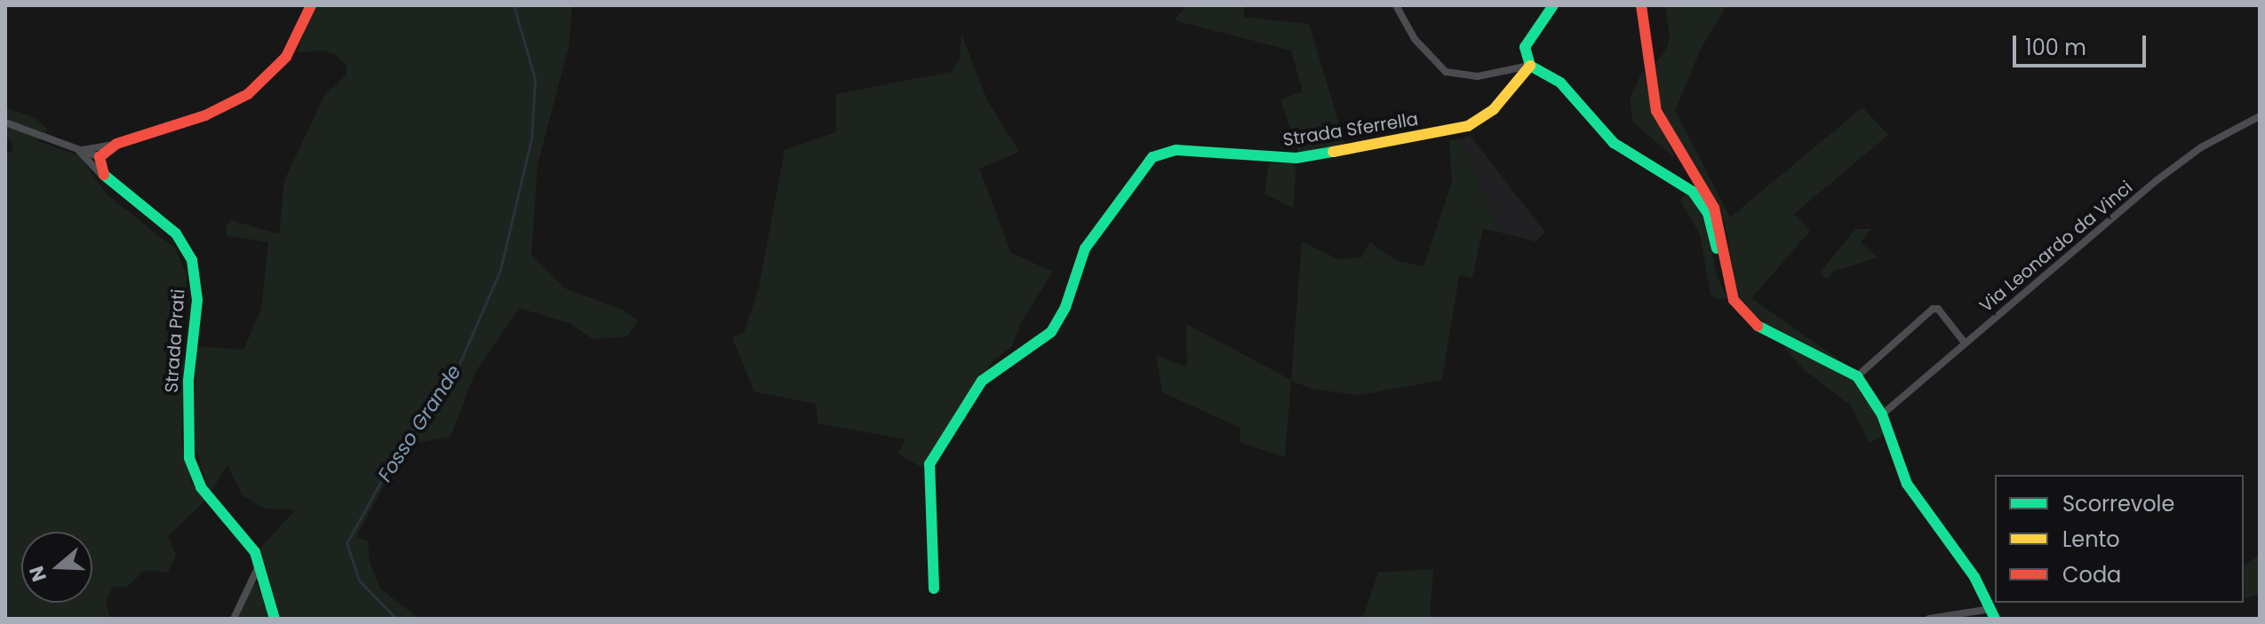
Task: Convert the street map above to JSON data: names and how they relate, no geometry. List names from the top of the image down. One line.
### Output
{"streets":{"street":["Strada Sferrella","Via Leonardo da Vinci","Strada Prati"]},"water":["Fosso Grande"],"legend":["Scorrevole","Lento","Coda"],"scale_bar":"100 m","north":"left"}
